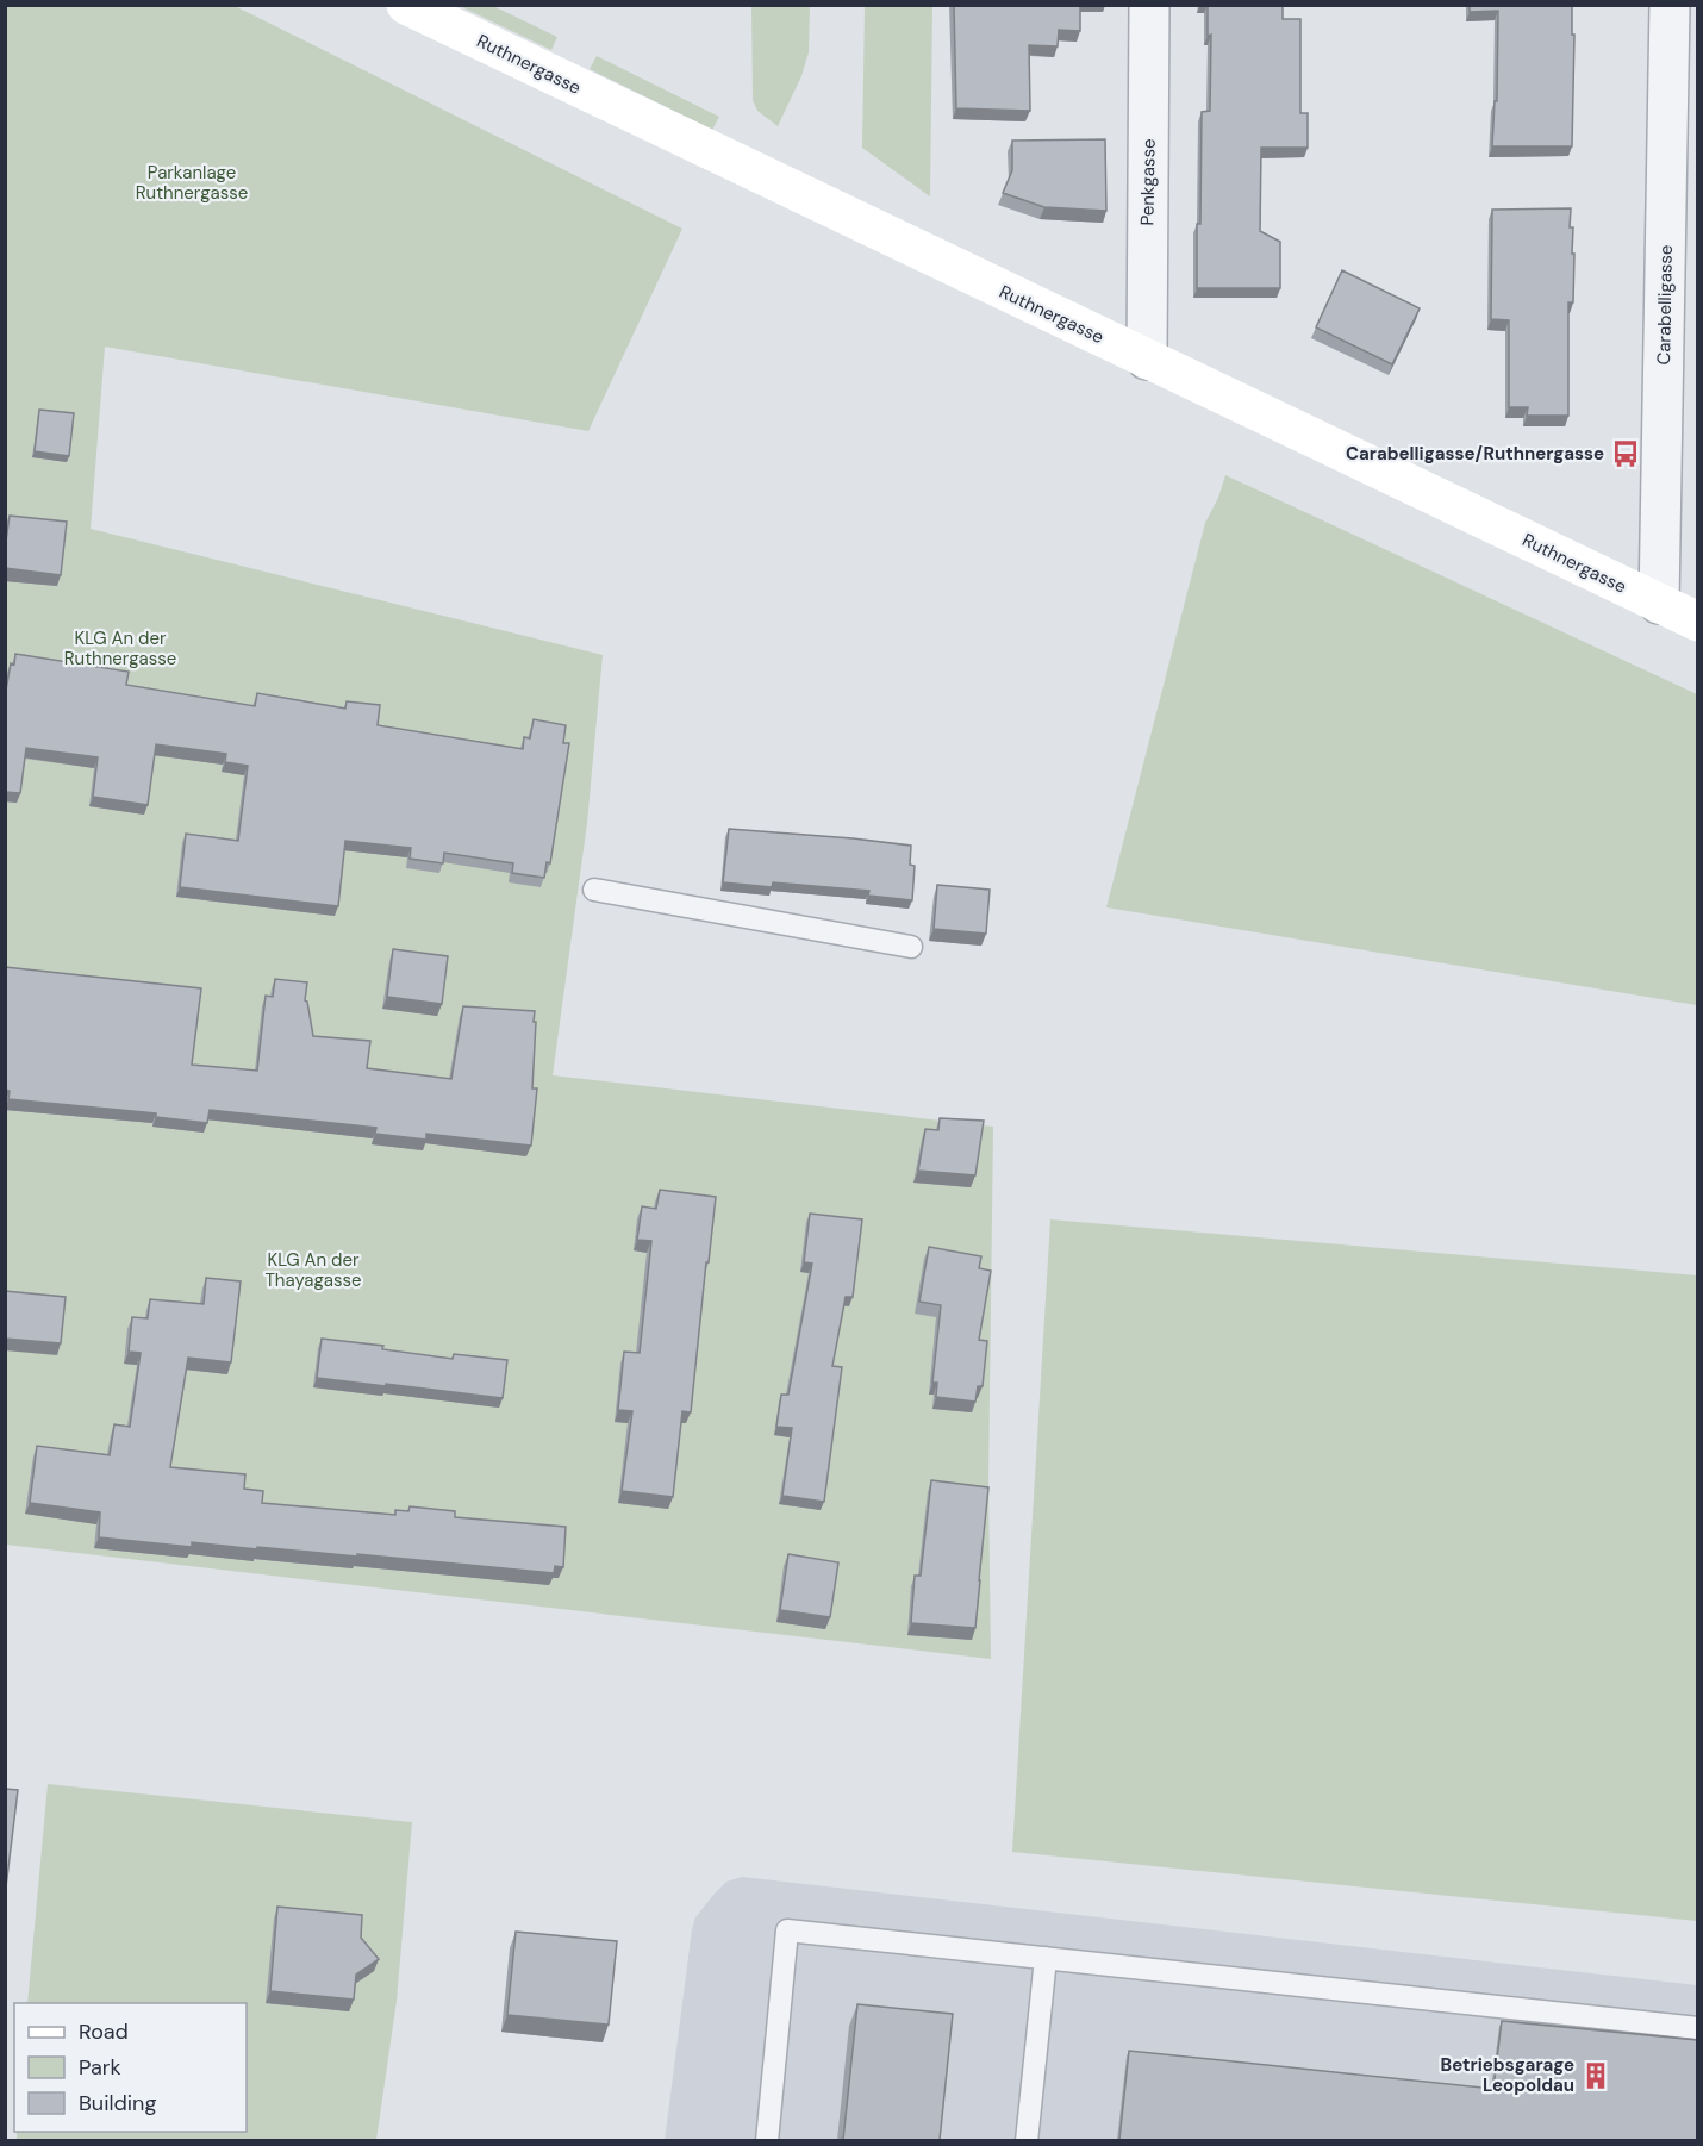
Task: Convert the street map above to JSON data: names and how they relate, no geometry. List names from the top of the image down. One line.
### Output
{"streets":{"street":["Ruthnergasse","Penkgasse","Carabelligasse"]},"crossings":[["Ruthnergasse","Penkgasse"],["Ruthnergasse","Carabelligasse"]],"parks":["Parkanlage Ruthnergasse","KLG An der Ruthnergasse","KLG An der Thayagasse"],"places":{"bus stop":["Carabelligasse/Ruthnergasse"],"building":["Betriebsgarage Leopoldau"]},"legend":["Road","Park","Building"]}
